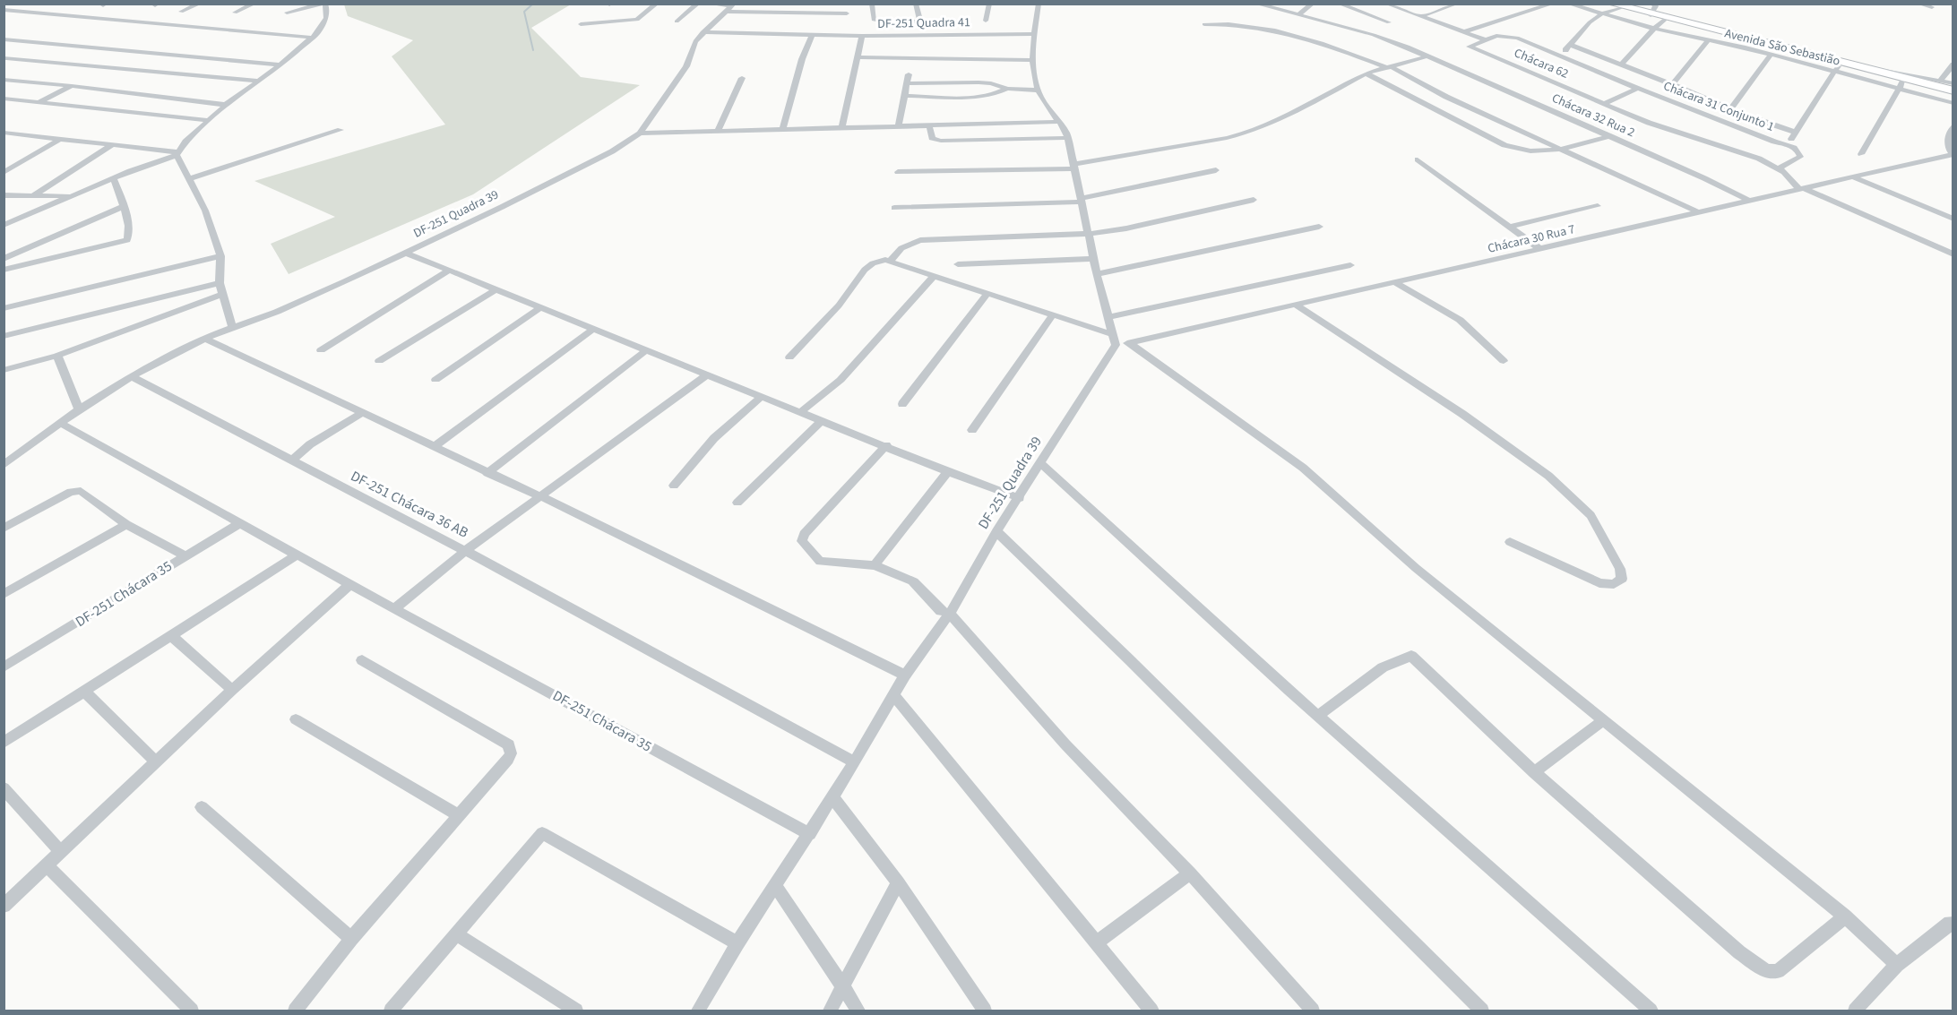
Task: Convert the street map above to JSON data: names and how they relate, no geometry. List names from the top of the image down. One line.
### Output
{"streets":{"main road":["Avenida São Sebastião"],"street":["DF-251 Quadra 41","Chácara 62","Chácara 31 Conjunto 1","Chácara 32 Rua 2","DF-251 Quadra 39","Chácara 30 Rua 7","DF-251 Chácara 36 AB","DF-251 Chácara 35"]},"crossings":[["DF-251 Quadra 41","DF-251 Quadra 39"],["Chácara 62","Chácara 31 Conjunto 1"],["Chácara 32 Rua 2","Chácara 30 Rua 7"],["DF-251 Quadra 39","Chácara 30 Rua 7"],["DF-251 Quadra 39","DF-251 Chácara 36 AB"],["DF-251 Quadra 39","DF-251 Chácara 35"]]}
